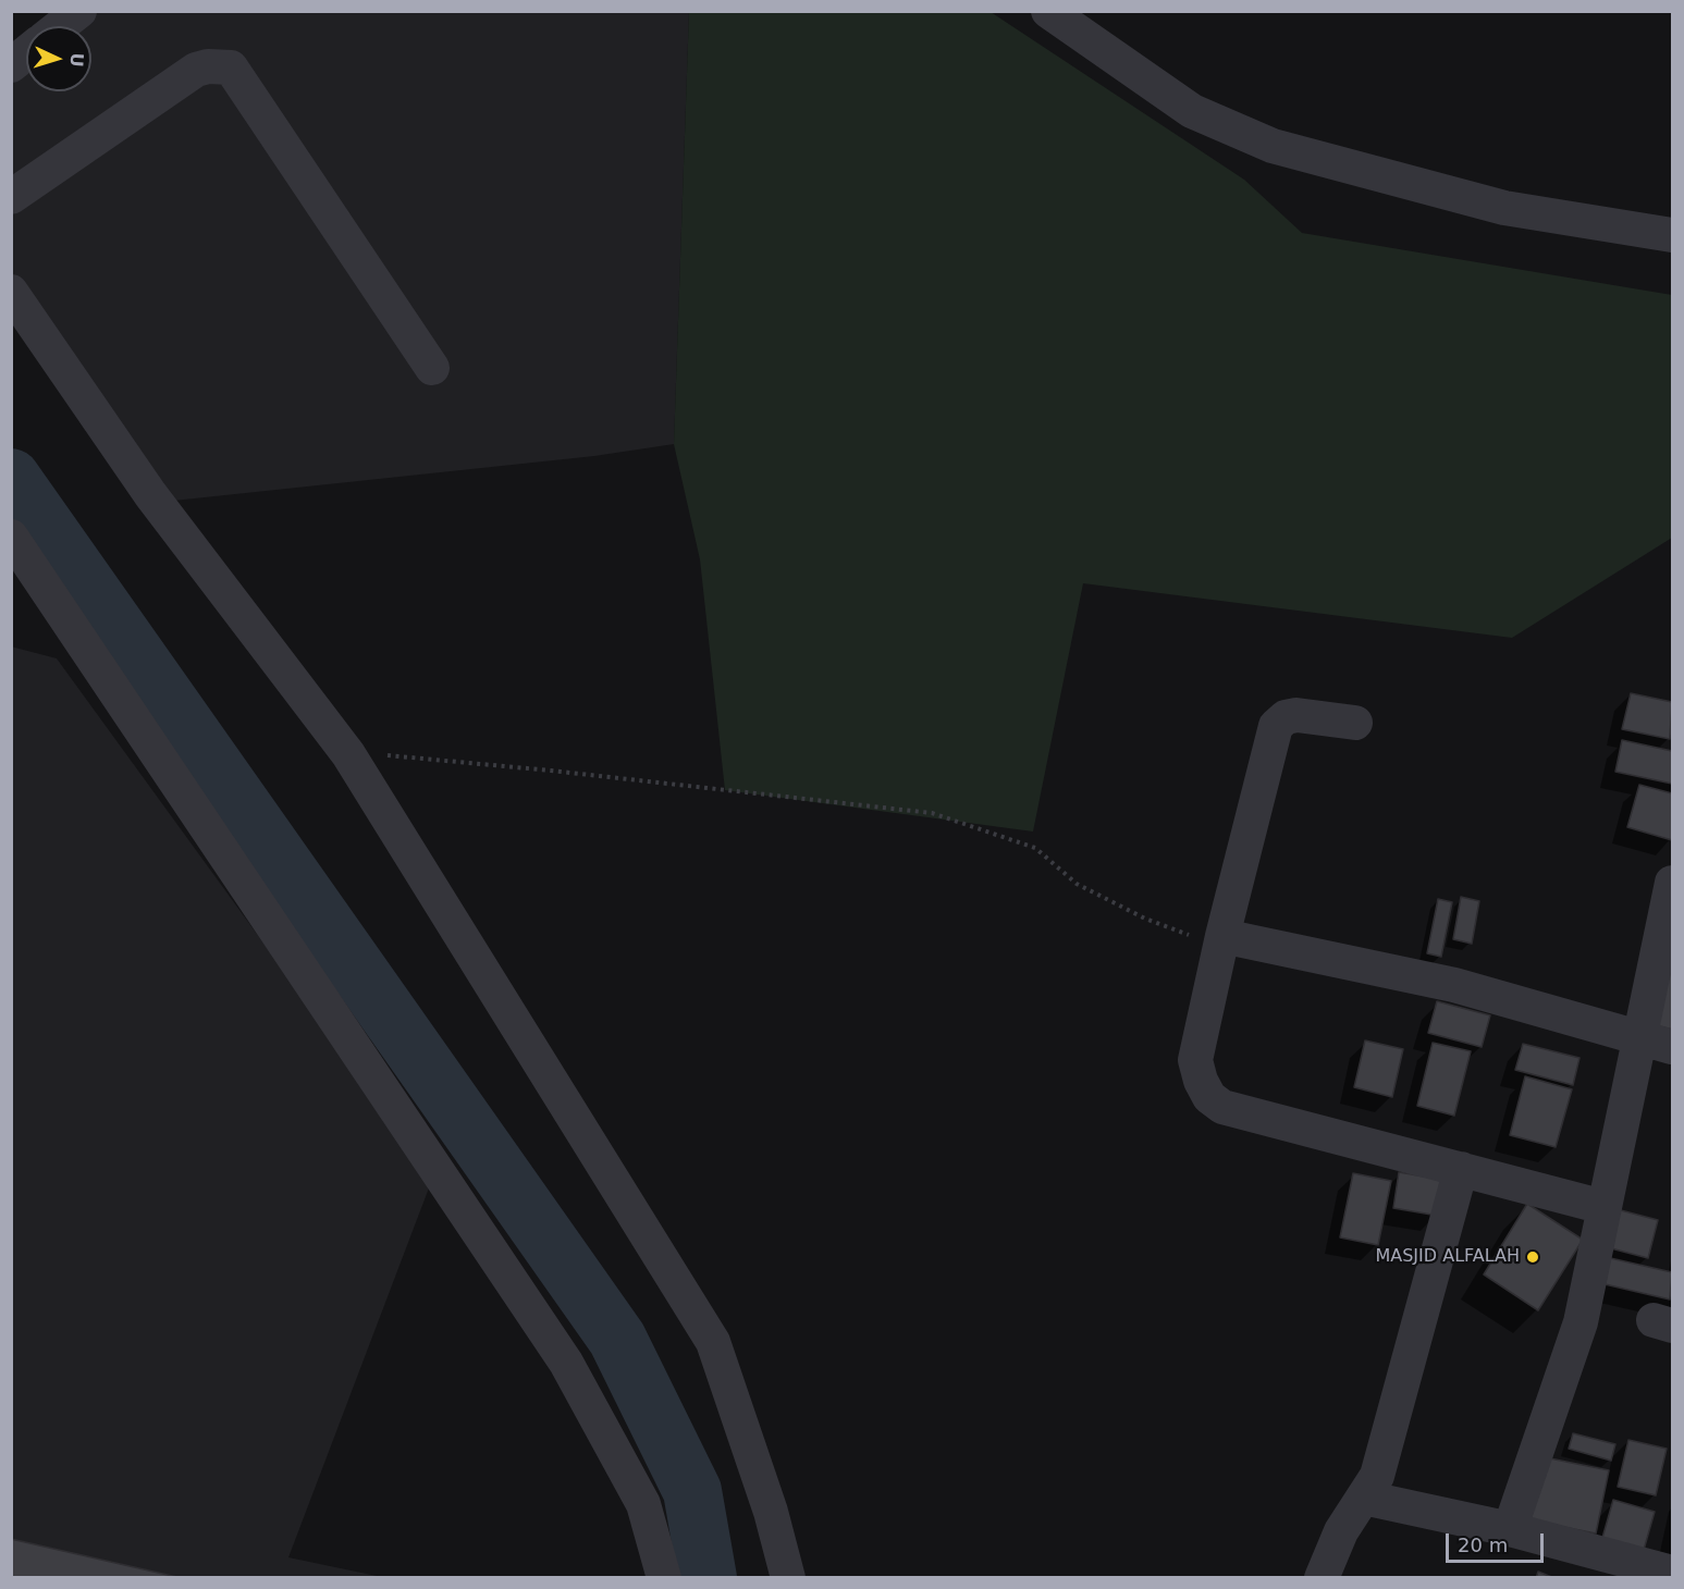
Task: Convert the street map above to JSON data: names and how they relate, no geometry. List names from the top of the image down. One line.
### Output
{"places":["MASJID ALFALAH"],"scale_bar":"20 m","north":"right"}
